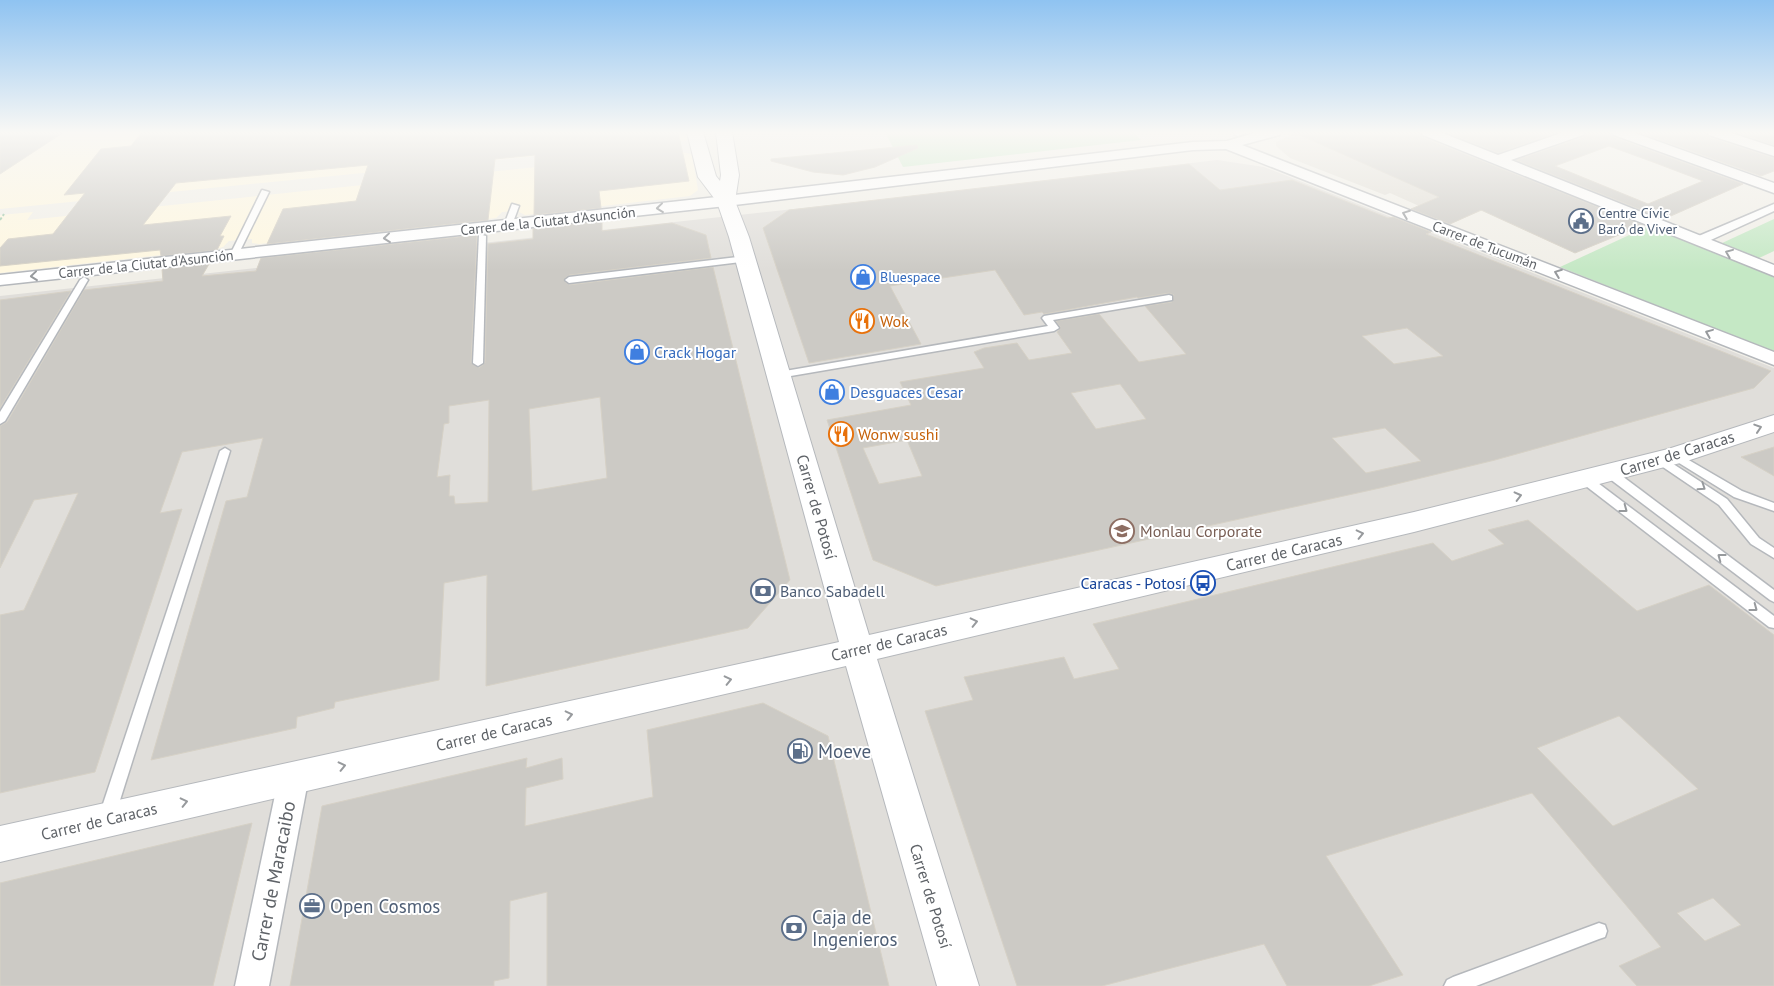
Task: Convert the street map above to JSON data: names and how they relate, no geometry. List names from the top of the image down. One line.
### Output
{"streets":{"street":["Carrer de la Ciutat d'Asunción","Carrer de Tucumán","Carrer de Caracas","Carrer de Potosí","Carrer de Maracaibo"]},"crossings":[["Carrer de la Ciutat d'Asunción","Carrer de Potosí"],["Carrer de Caracas","Carrer de Potosí"],["Carrer de Caracas","Carrer de Maracaibo"]],"one_way":["Carrer de la Ciutat d'Asunción","Carrer de Caracas"],"places":{"public building":["Centre Cívic Baró de Viver"],"shop":["Bluespace","Crack Hogar","Desguaces Cesar"],"restaurant":["Wok","Wonw sushi"],"school or university":["Monlau Corporate"],"bus stop":["Caracas - Potosí"],"bank":["Banco Sabadell","Caja de Ingenieros"],"fuel station":["Moeve"],"office":["Open Cosmos"]}}
